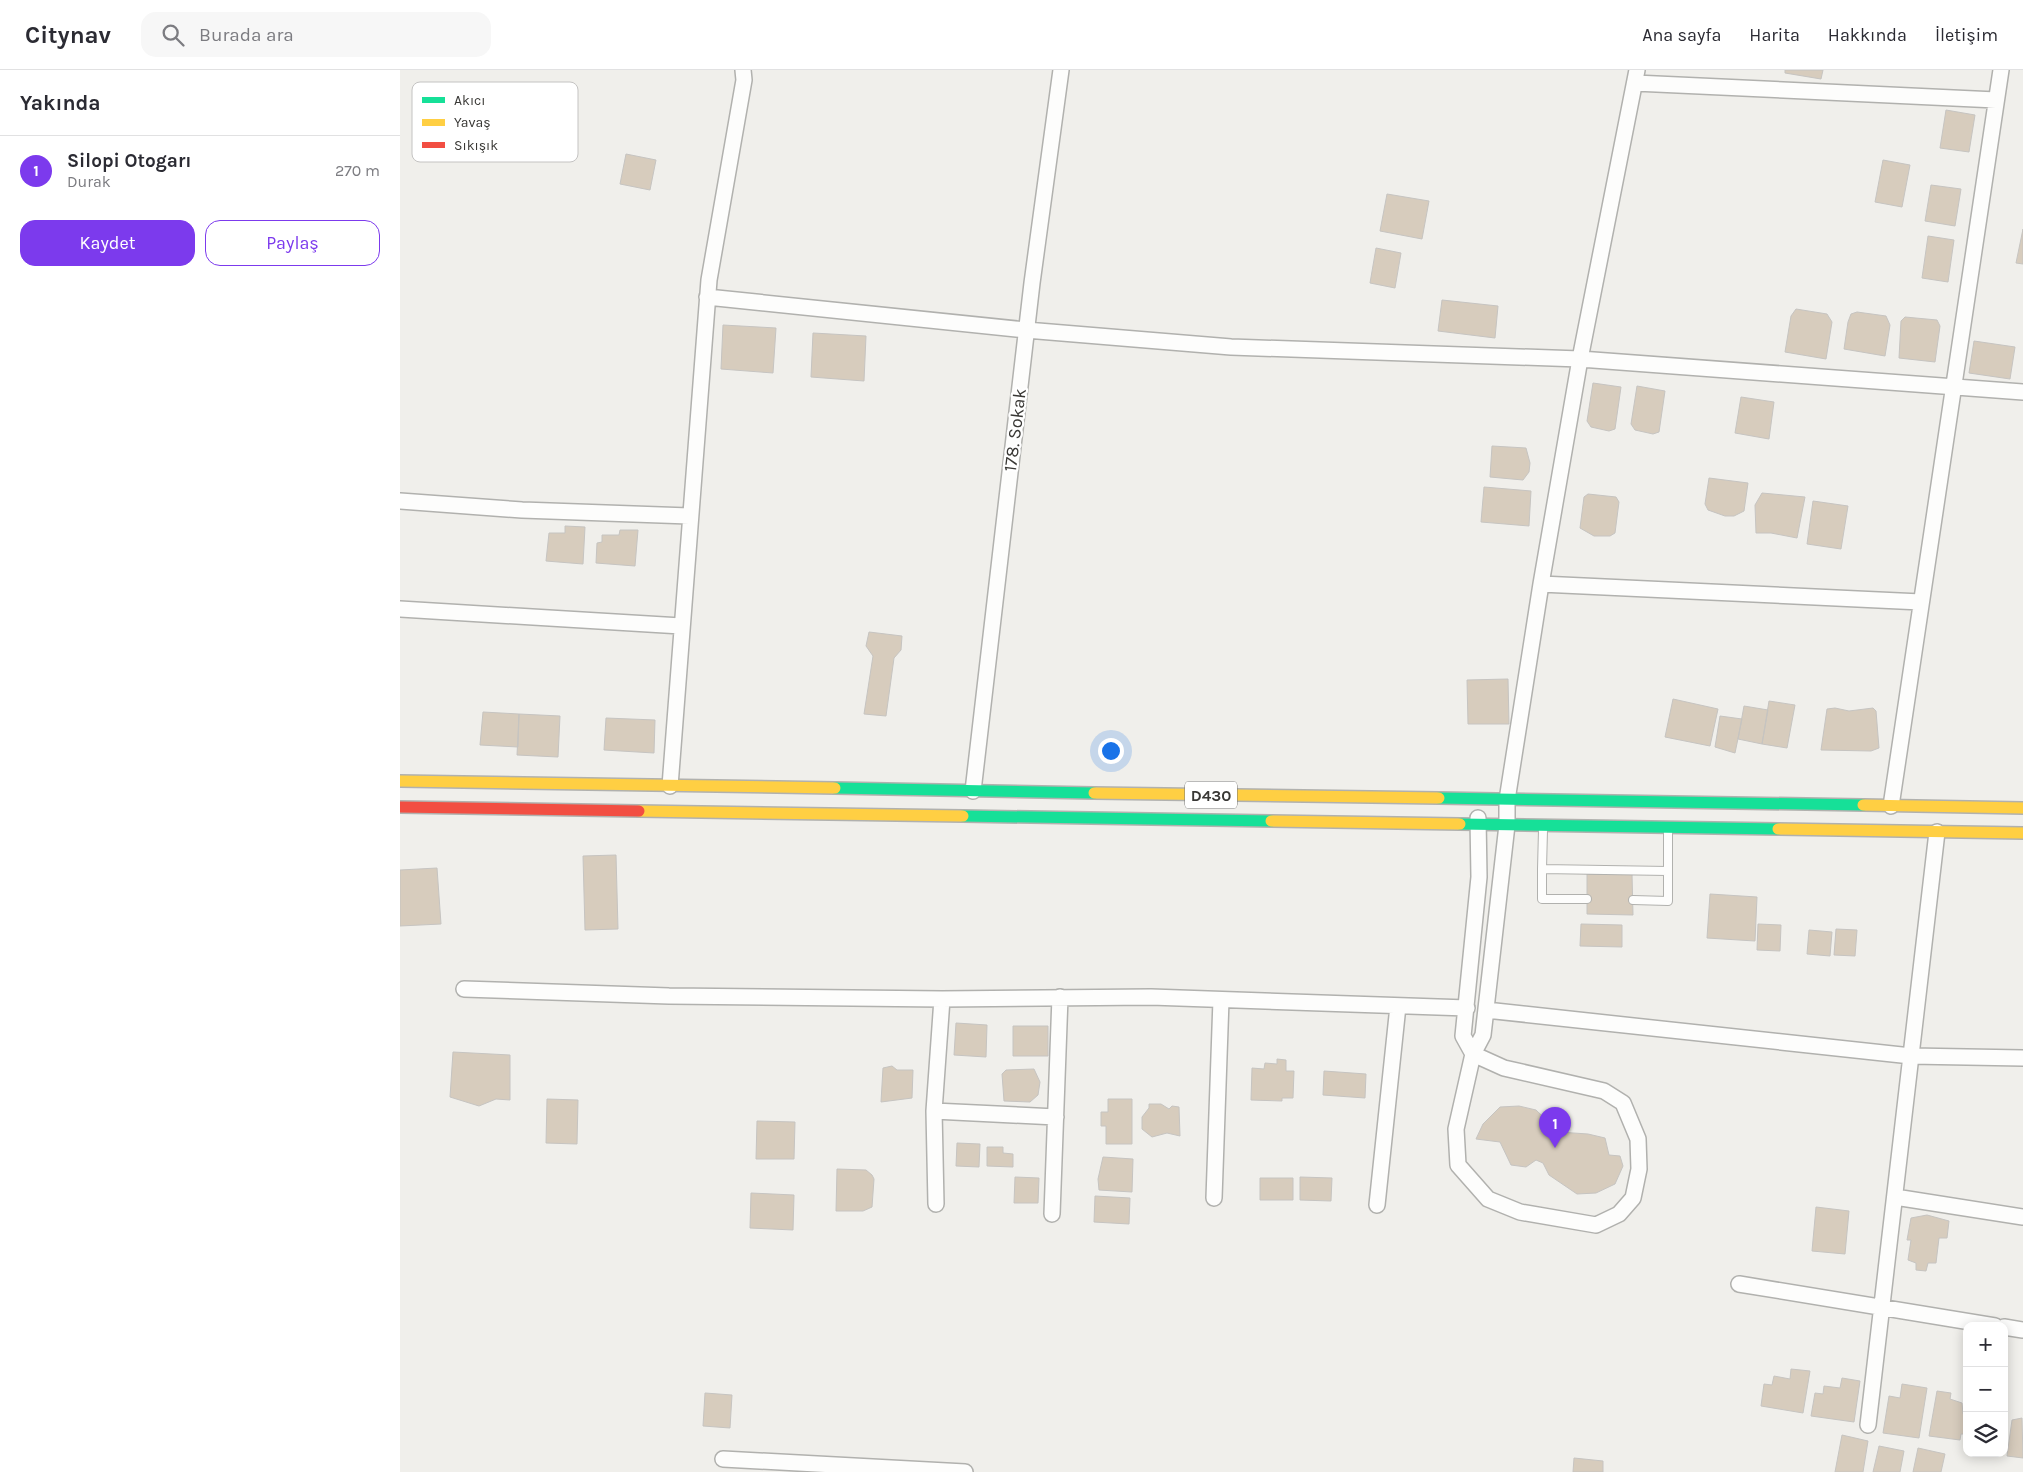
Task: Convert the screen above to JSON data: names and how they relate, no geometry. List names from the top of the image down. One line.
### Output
{"streets":{"highway":["D430"],"street":["178. Sokak"]},"crossings":[["178. Sokak","D430"]],"legend":["Akıcı","Yavaş","Sıkışık"],"page":{"header":"Citynav","search":"Burada ara","nav":["Ana sayfa","Harita","Hakkında","İletişim"],"heading":"Yakında","list":[{"mark":"1","name":"Silopi Otogarı","note":"Durak","value":"270 m"}],"buttons":["Kaydet","Paylaş"],"pins":"1","map_buttons":["+","−"]}}
